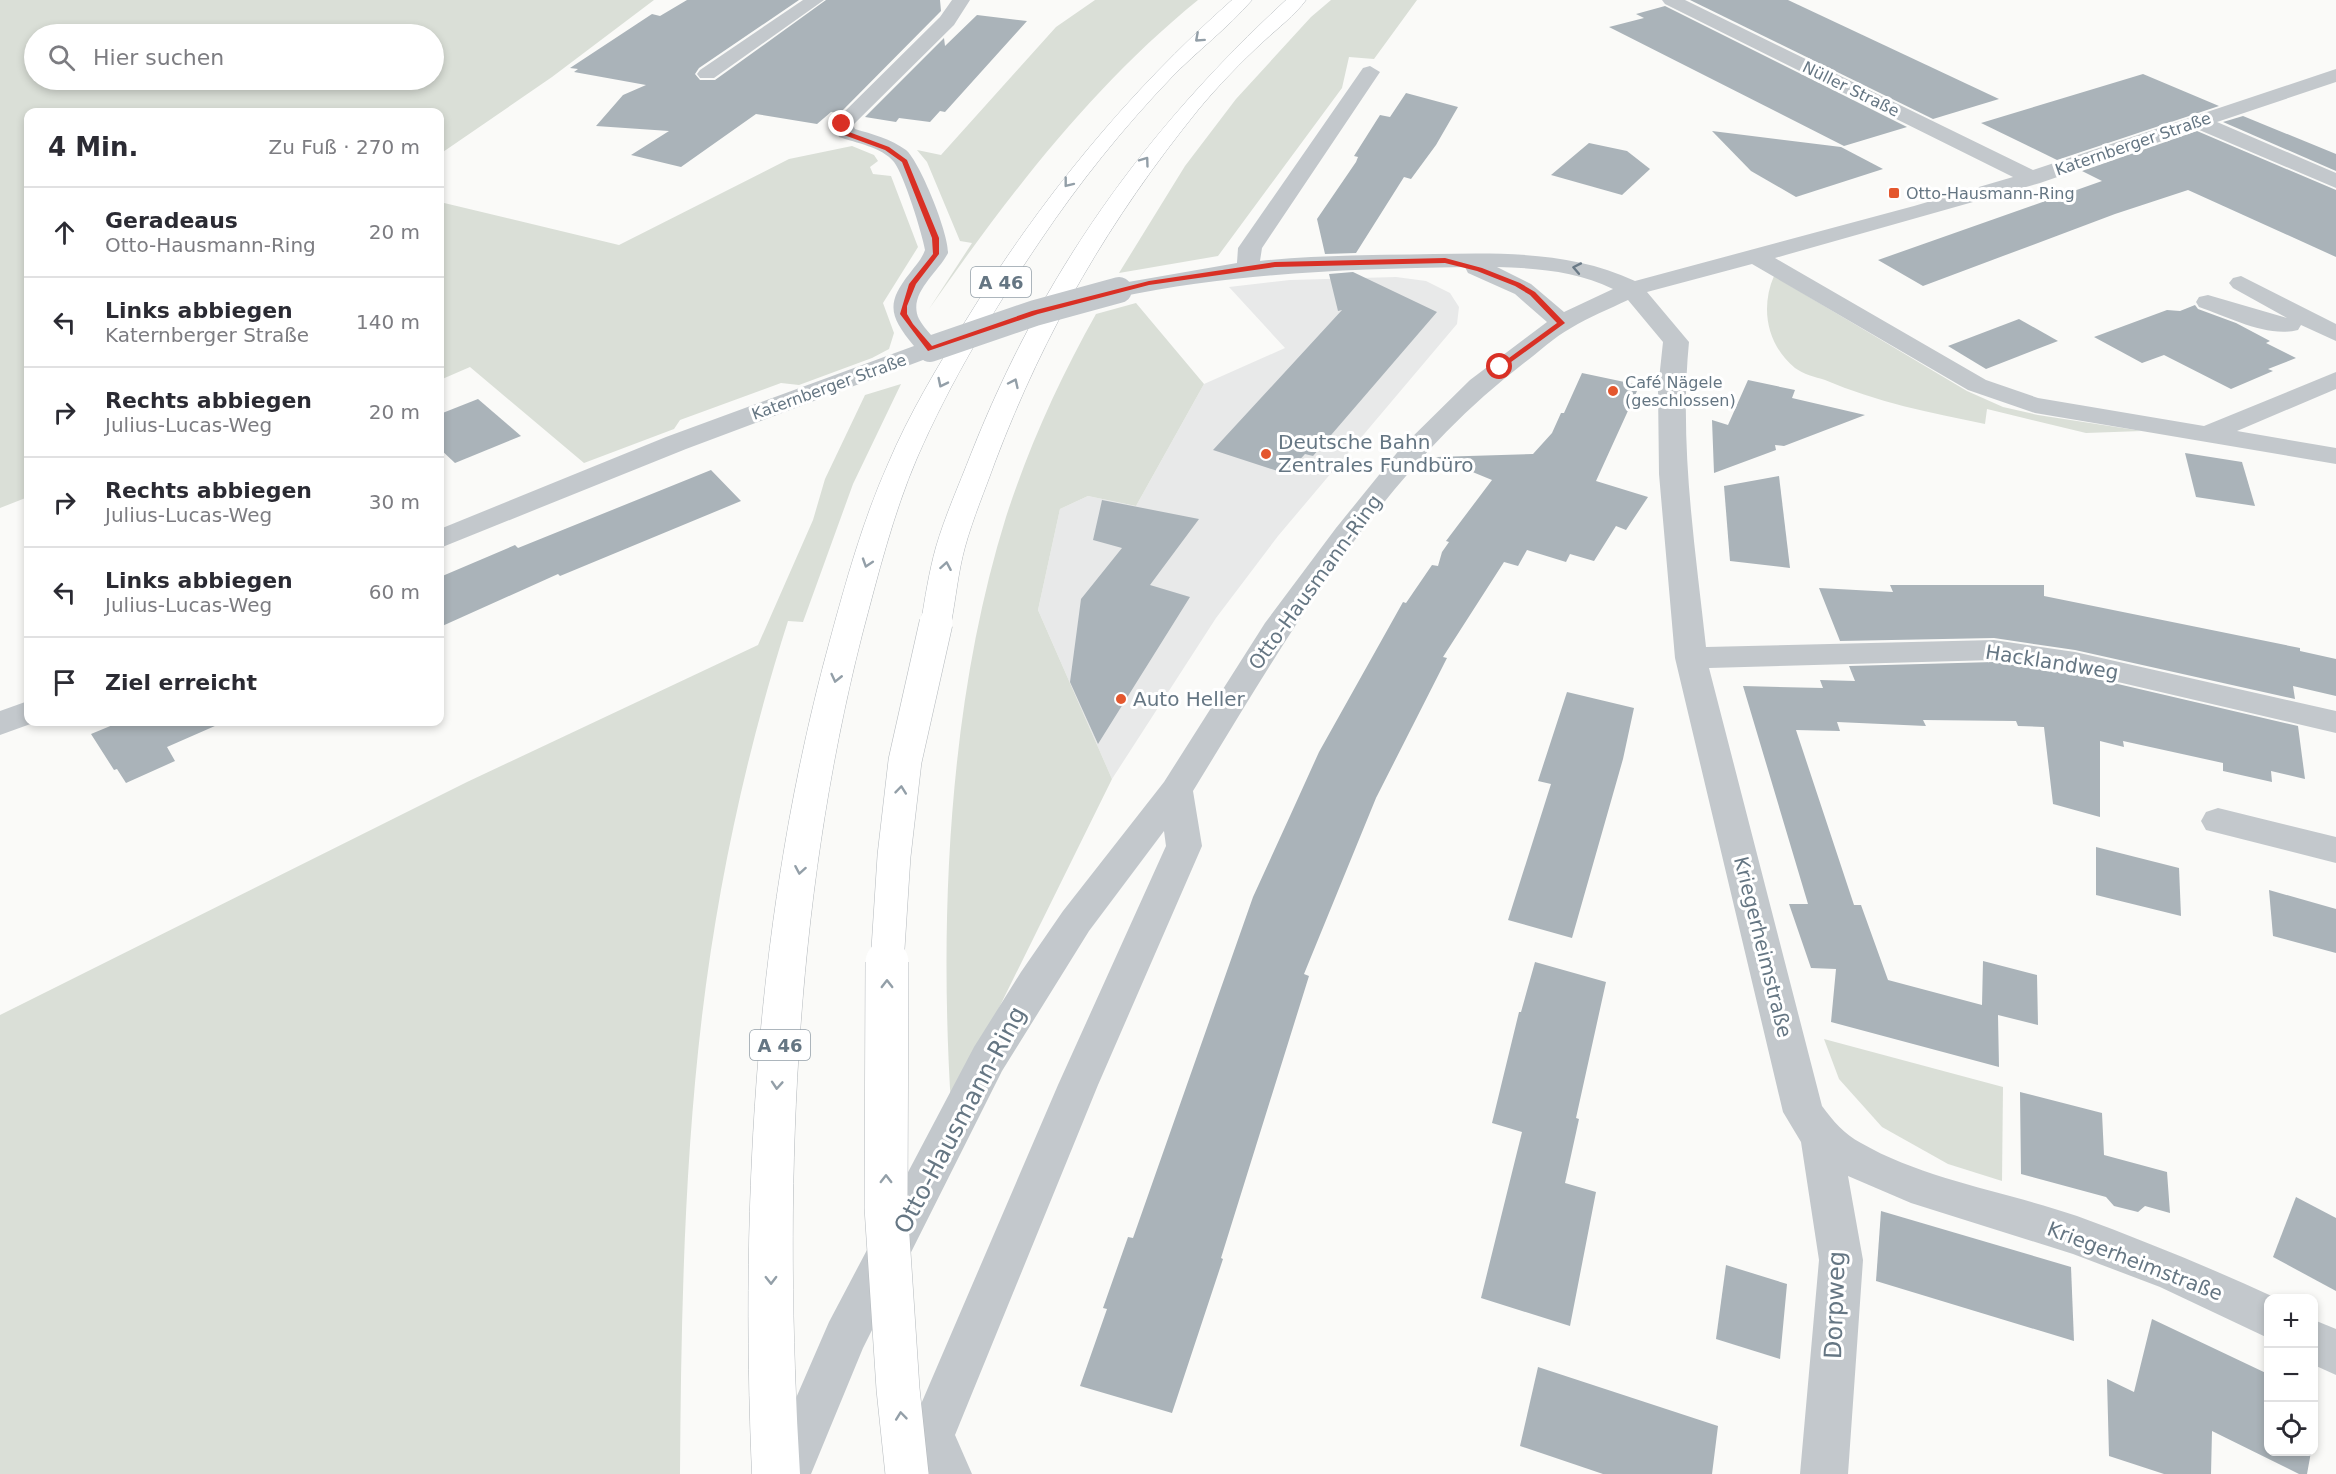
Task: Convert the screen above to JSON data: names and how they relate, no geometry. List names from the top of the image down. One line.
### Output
{"streets":{"highway":["A 46"],"street":["Nüller Straße","Katernberger Straße","Otto-Hausmann-Ring","Hacklandweg","Kriegerheimstraße","Dorpweg"]},"crossings":[["Nüller Straße","Katernberger Straße"],["Katernberger Straße","Otto-Hausmann-Ring"],["Katernberger Straße","Kriegerheimstraße"],["Hacklandweg","Kriegerheimstraße"],["Kriegerheimstraße","Dorpweg"]],"places":{"transit":["Otto-Hausmann-Ring"],"other":["Café Nägele (geschlossen)","Deutsche Bahn Zentrales Fundbüro","Auto Heller"]},"page":{"search":"Hier suchen","heading":["4 Min.","Zu Fuß · 270 m"],"list":[["Geradeaus","Otto-Hausmann-Ring","20 m"],["Links abbiegen","Katernberger Straße","140 m"],["Rechts abbiegen","Julius-Lucas-Weg","20 m"],["Rechts abbiegen","Julius-Lucas-Weg","30 m"],["Links abbiegen","Julius-Lucas-Weg","60 m"],"Ziel erreicht"],"map_buttons":["+","−"]}}
